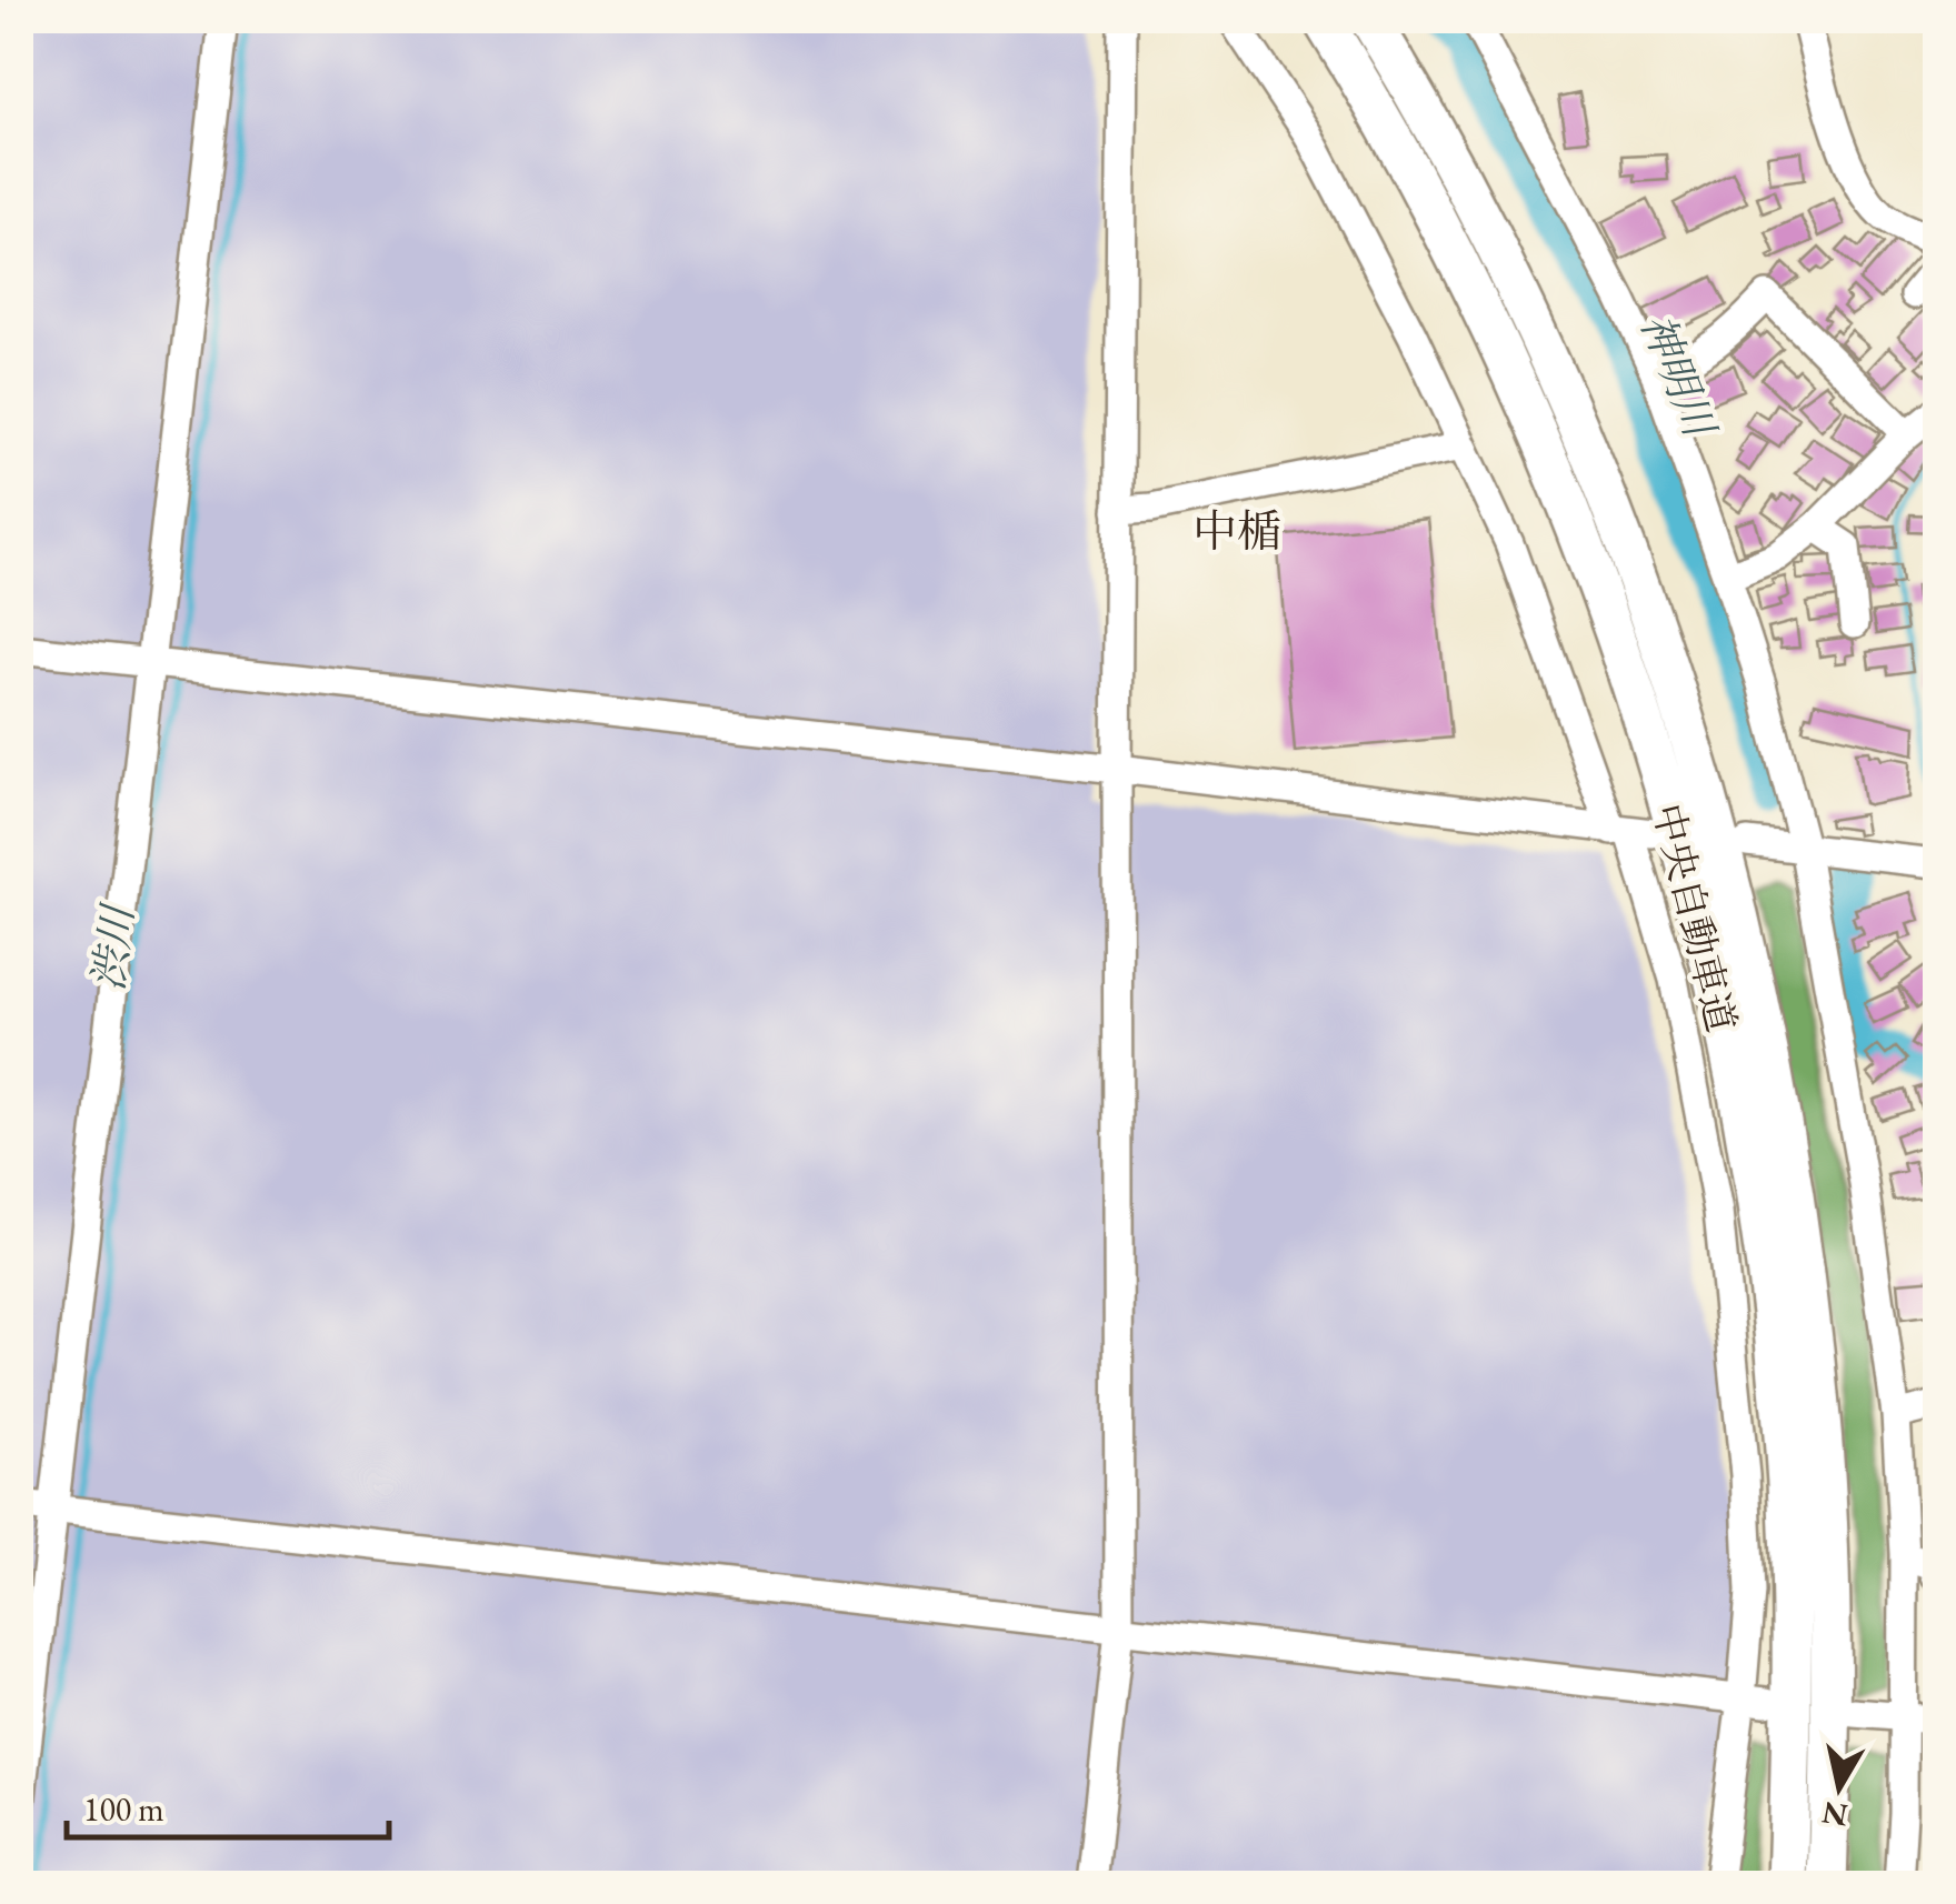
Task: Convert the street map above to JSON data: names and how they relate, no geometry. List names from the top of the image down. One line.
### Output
{"streets":{"highway":["中央自動車道"]},"districts":["中楯"],"water":["神明川","渋川"],"scale_bar":"100 m","north":"bottom"}
